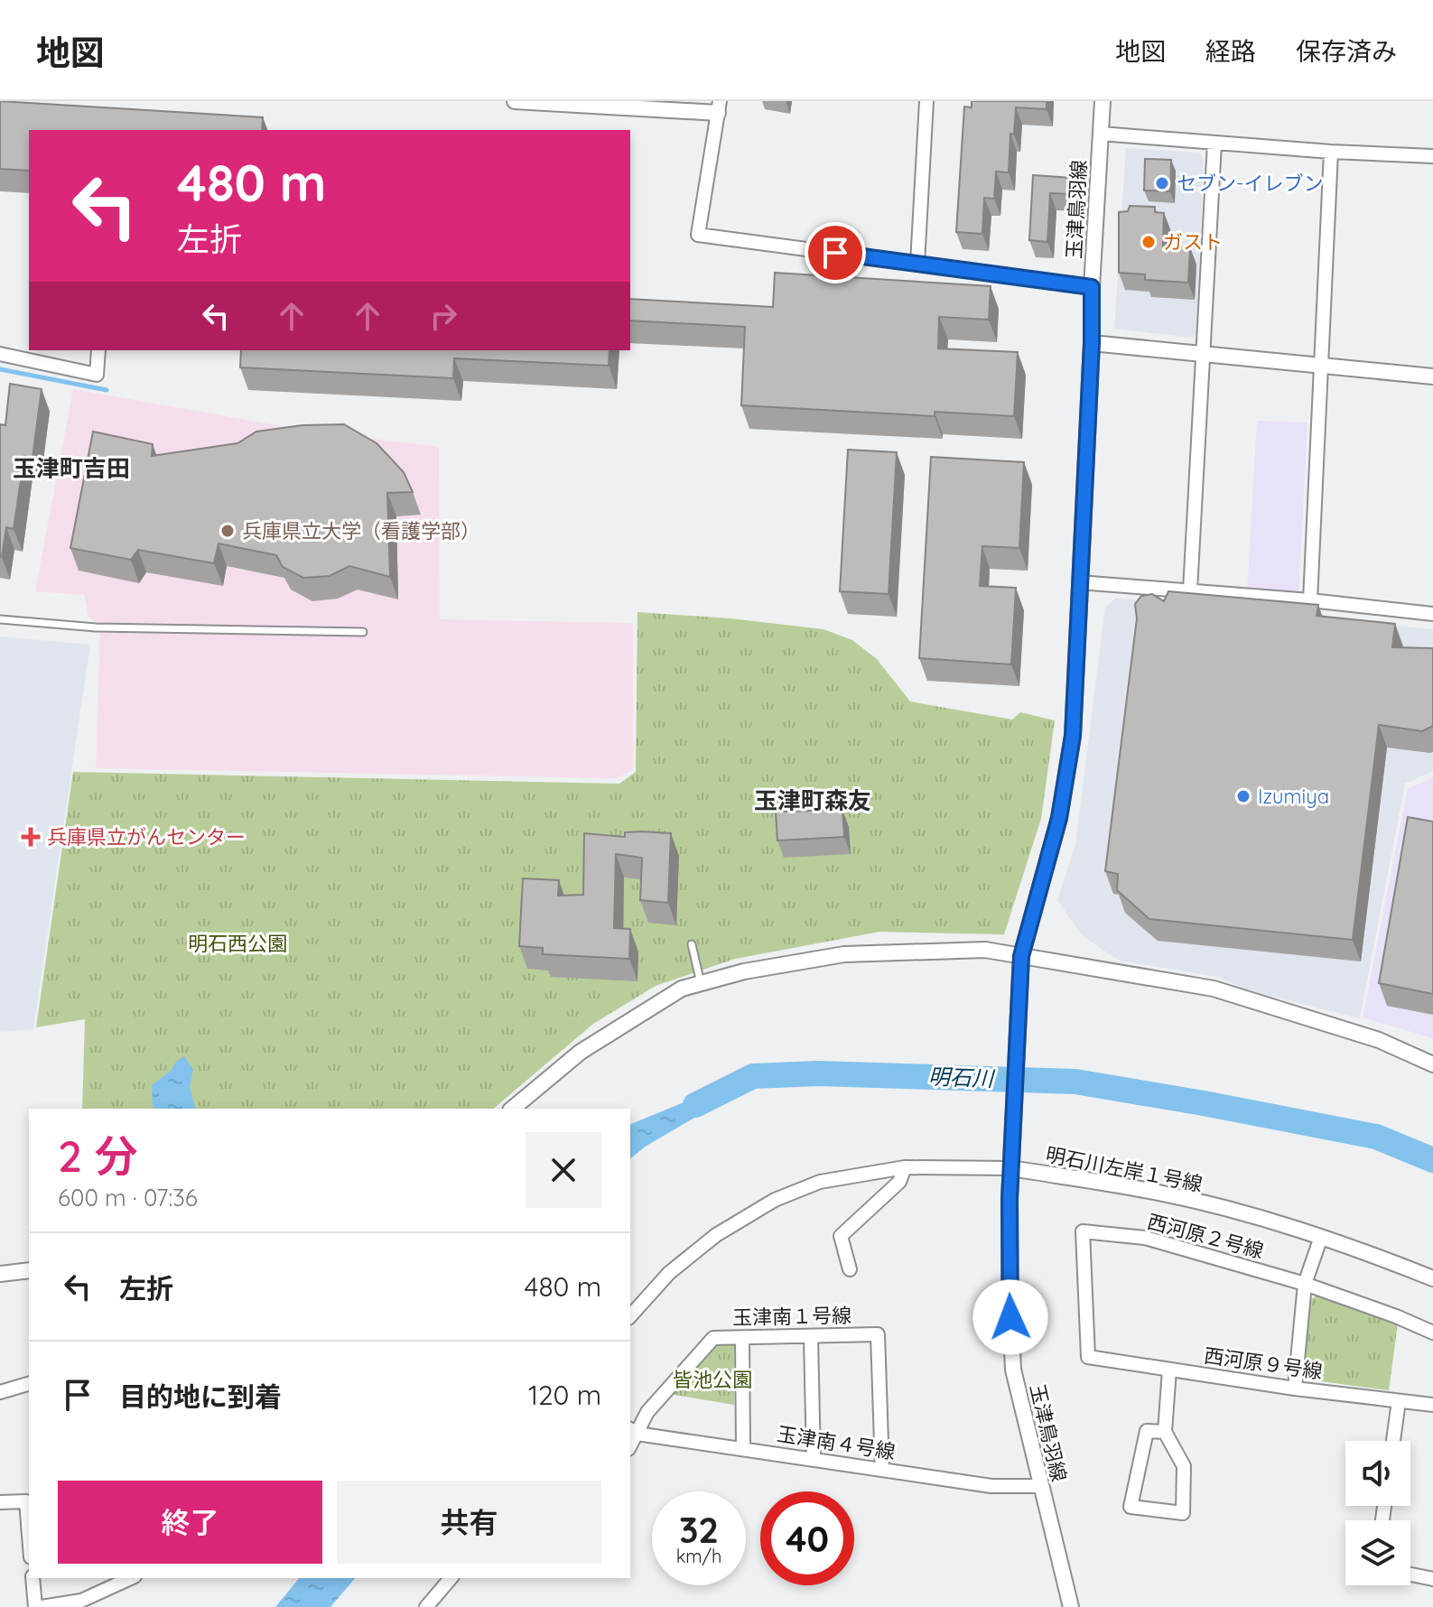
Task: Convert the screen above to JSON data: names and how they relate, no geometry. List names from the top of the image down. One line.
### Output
{"streets":{"street":["玉津鳥羽線","明石川左岸１号線","西河原２号線","玉津南１号線","西河原９号線","玉津南４号線"]},"crossings":[["玉津鳥羽線","明石川左岸１号線"],["玉津鳥羽線","玉津南４号線"],["西河原２号線","西河原９号線"],["玉津南１号線","玉津南４号線"]],"districts":["玉津町吉田","玉津町森友"],"water":["明石川"],"parks":["明石西公園","皆池公園"],"places":{"other":["セブン-イレブン","ガスト","兵庫県立大学（看護学部）","Izumiya"],"health":["兵庫県立がんセンター"]},"page":{"header":"地図","nav":["地図","経路","保存済み"],"turn":["480 m","左折"],"heading":["2 分","600 m · 07:36"],"list":[{"name":"左折","value":"480 m"},{"name":"目的地に到着","value":"120 m"}],"buttons":["終了","共有"],"speed":"32 km/h","limit":"40"}}
